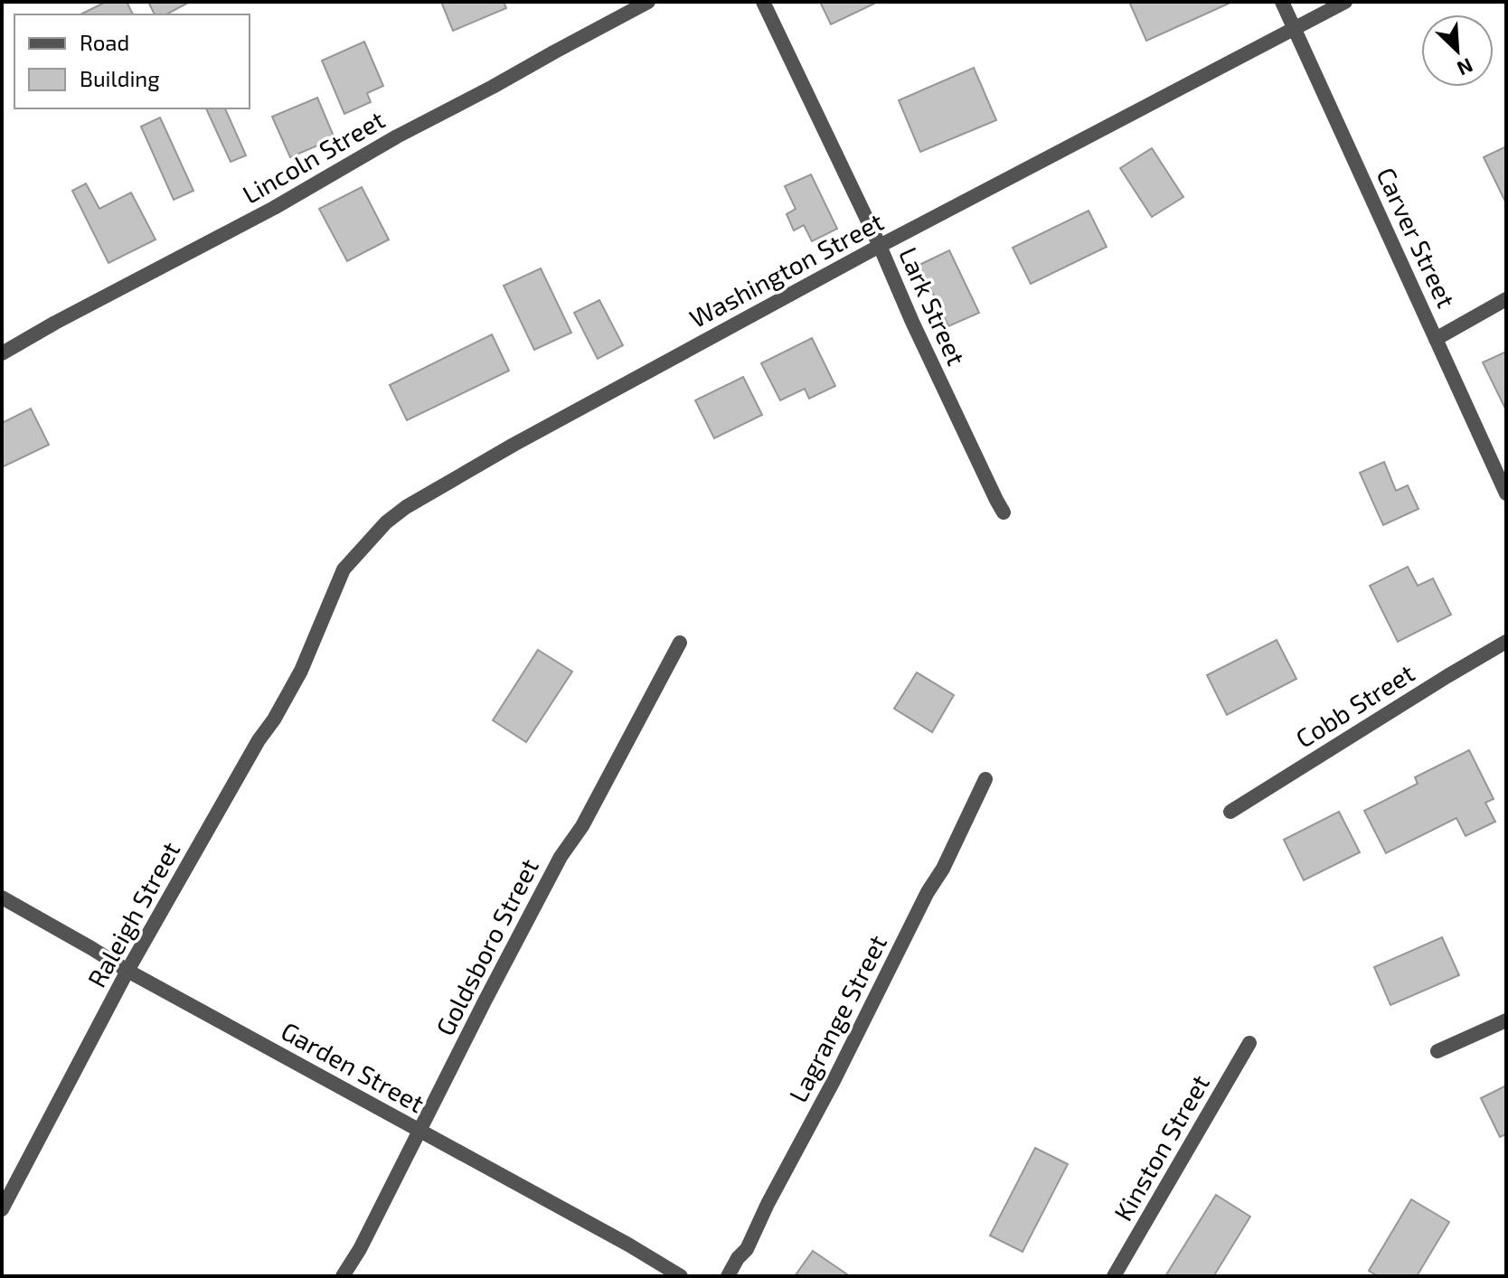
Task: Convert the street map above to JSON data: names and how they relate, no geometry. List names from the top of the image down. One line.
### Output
{"streets":{"street":["Lincoln Street","Carver Street","Washington Street","Lark Street","Cobb Street","Raleigh Street","Goldsboro Street","Lagrange Street","Garden Street","Kinston Street"]},"crossings":[["Carver Street","Washington Street"],["Washington Street","Lark Street"],["Washington Street","Raleigh Street"],["Raleigh Street","Garden Street"],["Goldsboro Street","Garden Street"]],"legend":["Road","Building"],"north":"bottom right"}
